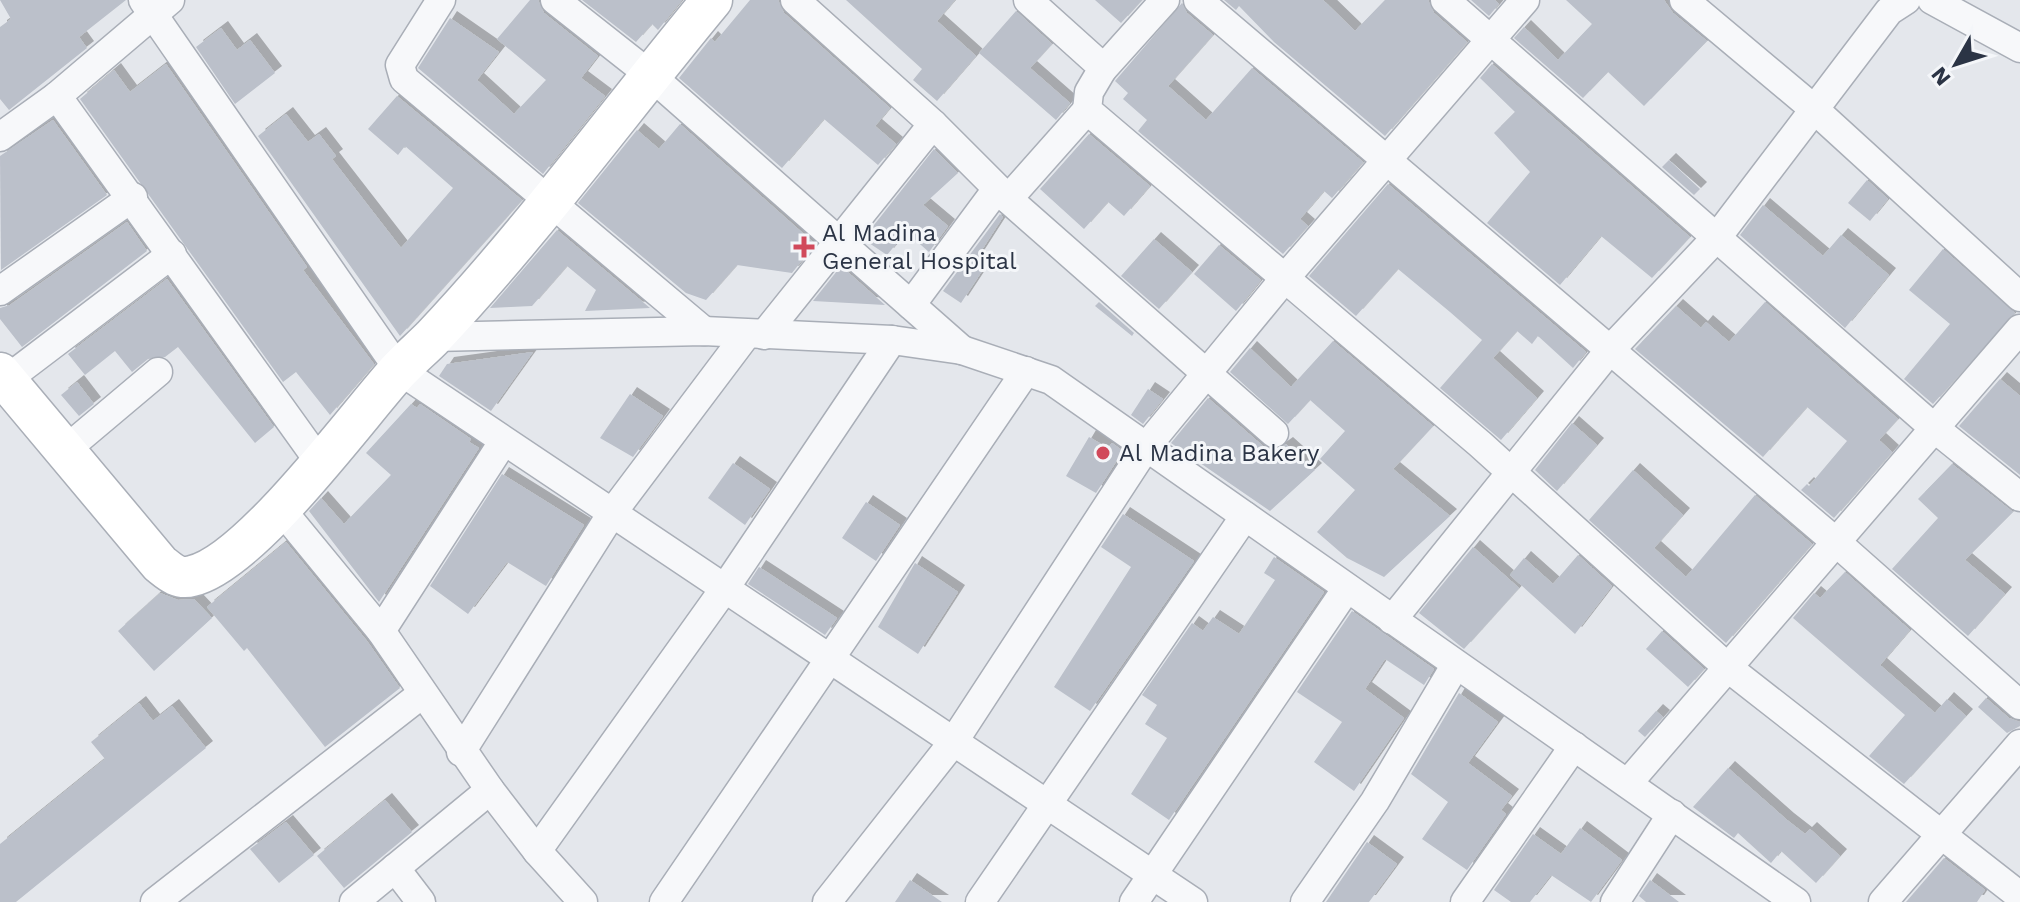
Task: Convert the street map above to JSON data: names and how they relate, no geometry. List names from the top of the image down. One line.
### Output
{"places":{"health":["Al Madina General Hospital"],"other":["Al Madina Bakery"]},"north":"bottom left"}
